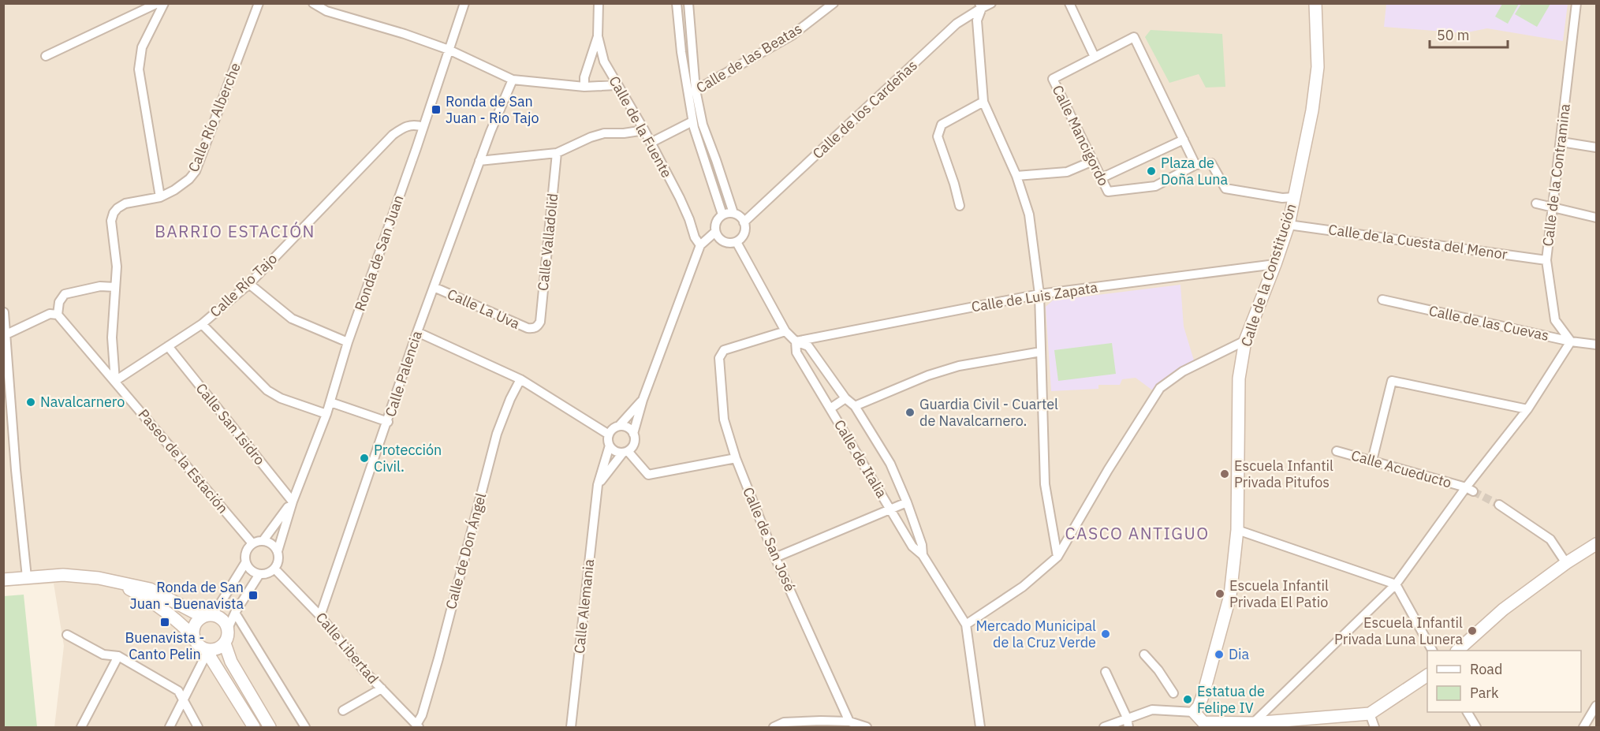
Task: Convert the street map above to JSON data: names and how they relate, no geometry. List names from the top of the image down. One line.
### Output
{"streets":{"street":["Calle de las Beatas","Calle de los Cardeñas","Calle Río Alberche","Calle de la Fuente","Calle Mancigordo","Calle de la Contramina","Calle Valladolid","Calle de la Cuesta del Menor","Ronda de San Juan","Calle de la Constitución","Calle Río Tajo","Calle de Luis Zapata","Calle La Uva","Calle de las Cuevas","Calle Palencia","Calle San Isidro","Calle de Italia","Paseo de la Estación","Calle Acueducto","Calle de San José","Calle de Don Ángel","Calle Alemania","Calle Libertad"]},"crossings":[["Calle Río Alberche","Calle Río Tajo"],["Calle Río Alberche","Paseo de la Estación"],["Calle de la Contramina","Calle de la Cuesta del Menor"],["Calle de la Contramina","Calle de las Cuevas"],["Calle Valladolid","Calle La Uva"],["Calle de la Cuesta del Menor","Calle de la Constitución"],["Ronda de San Juan","Calle Río Tajo"],["Ronda de San Juan","Calle San Isidro"],["Ronda de San Juan","Paseo de la Estación"],["Ronda de San Juan","Calle Libertad"],["Calle de la Constitución","Calle de Luis Zapata"],["Calle Río Tajo","Calle San Isidro"],["Calle Río Tajo","Paseo de la Estación"],["Calle de Luis Zapata","Calle de Italia"],["Calle La Uva","Calle Palencia"],["Calle Palencia","Calle Libertad"],["Paseo de la Estación","Calle Libertad"],["Calle de Don Ángel","Calle Libertad"]],"districts":["BARRIO ESTACIÓN","CASCO ANTIGUO"],"places":{"transit":["Ronda de San Juan - Rio Tajo","Ronda de San Juan - Buenavista","Buenavista - Canto Pelin"],"other":["Plaza de Doña Luna","Navalcarnero","Guardia Civil - Cuartel de Navalcarnero.","Protección Civil.","Escuela Infantil Privada Pitufos","Escuela Infantil Privada El Patio","Escuela Infantil Privada Luna Lunera","Mercado Municipal de la Cruz Verde","Dia","Estatua de Felipe IV"]},"legend":["Road","Park"],"scale_bar":"50 m"}
